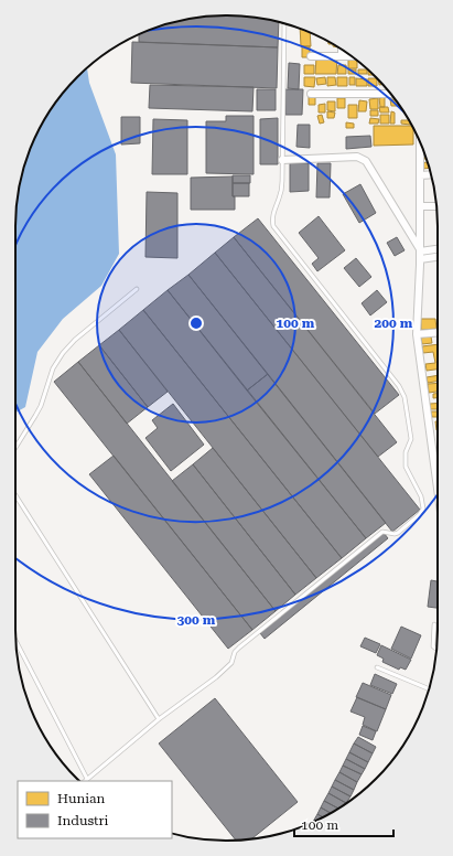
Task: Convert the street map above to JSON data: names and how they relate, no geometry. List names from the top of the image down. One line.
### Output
{"legend":["Hunian","Industri"],"scale_bar":"100 m","rings":["100 m","200 m","300 m"]}
